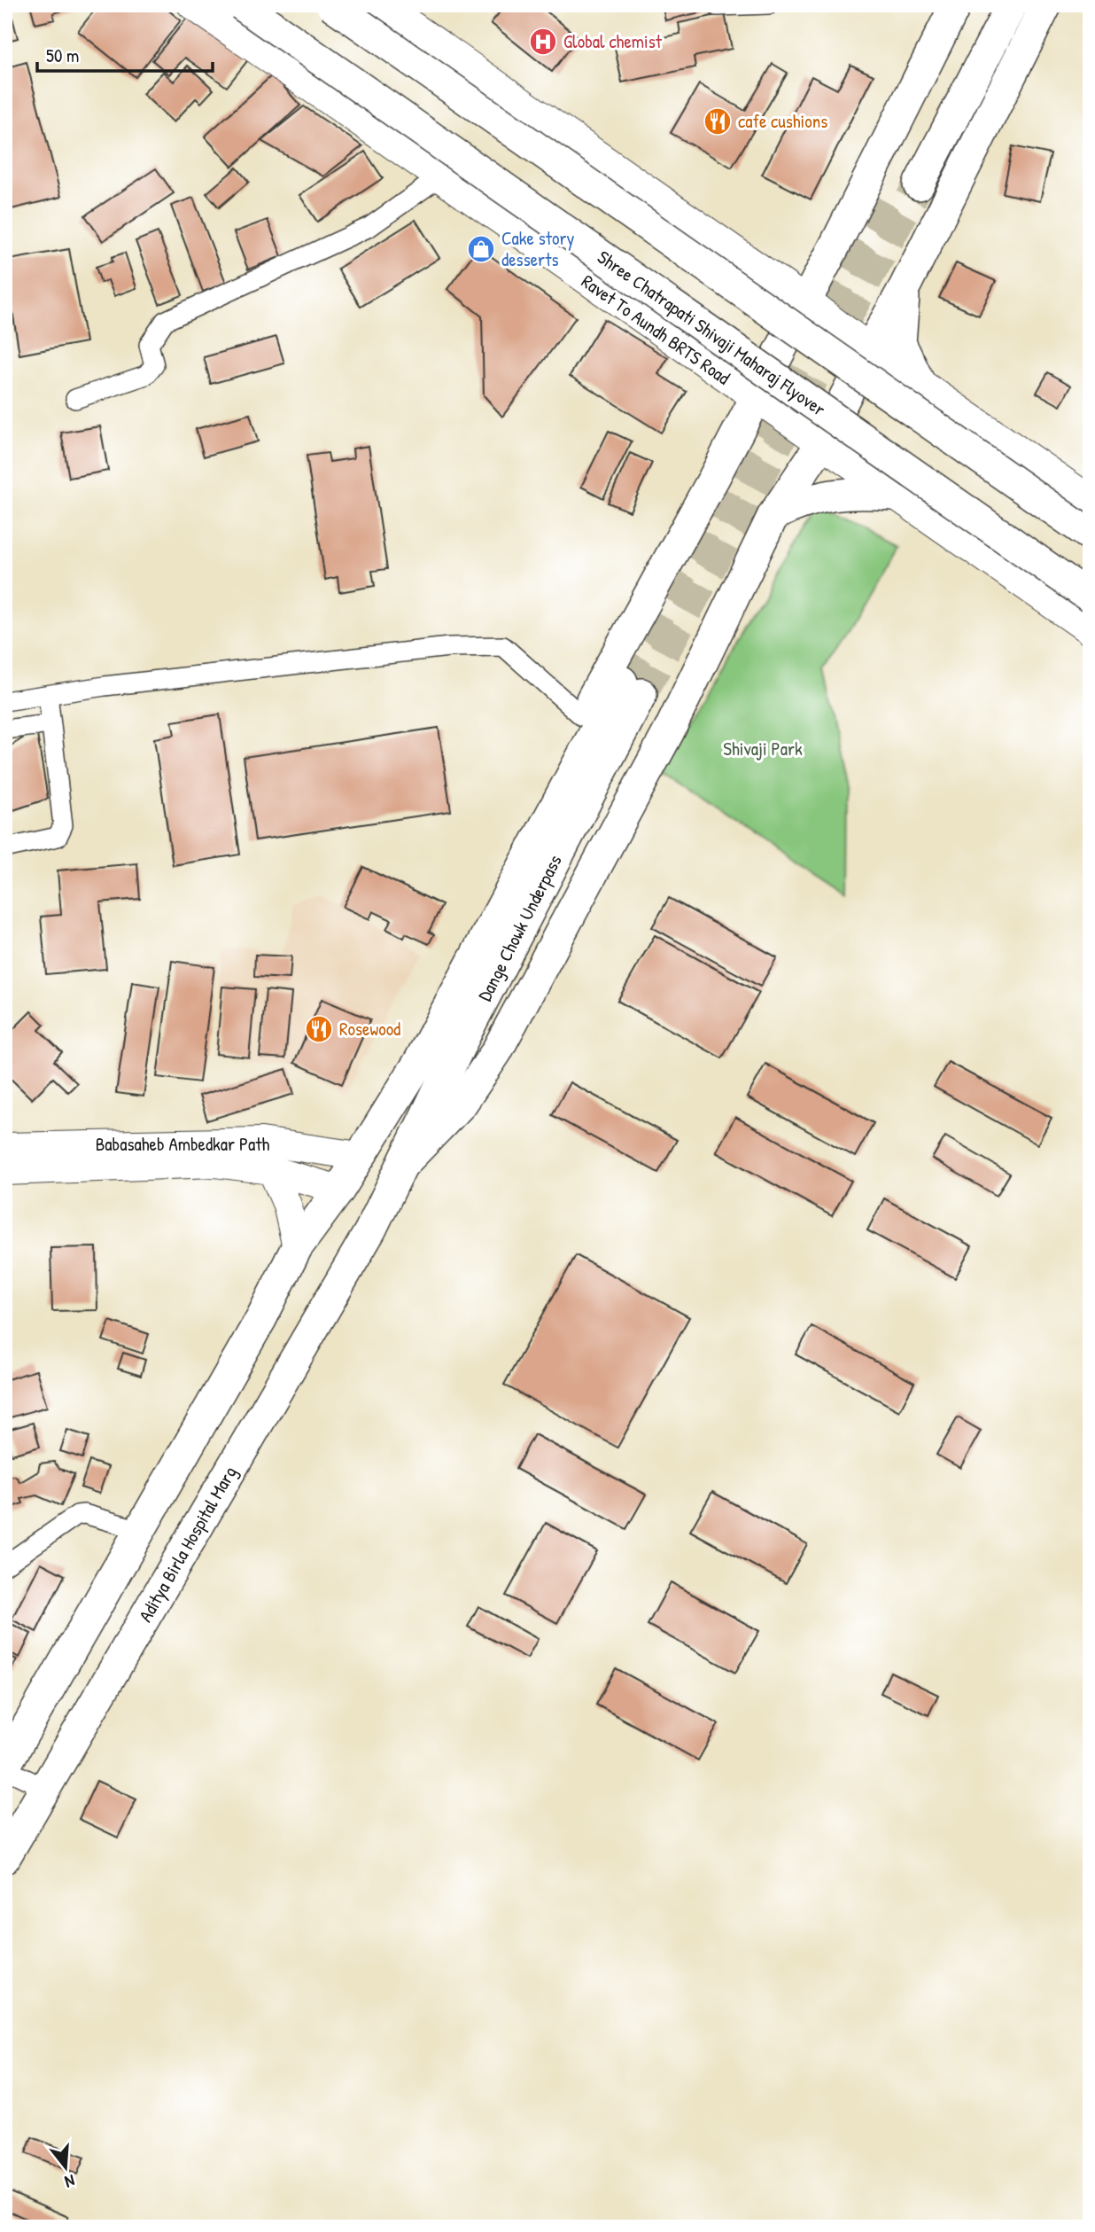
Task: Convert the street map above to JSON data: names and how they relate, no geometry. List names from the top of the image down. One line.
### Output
{"streets":{"main road":["Shree Chatrapati Shivaji Maharaj Flyover","Dange Chowk Underpass","Aditya Birla Hospital Marg"],"street":["Ravet To Aundh BRTS Road","Babasaheb Ambedkar Path"]},"crossings":[["Dange Chowk Underpass","Babasaheb Ambedkar Path"],["Dange Chowk Underpass","Aditya Birla Hospital Marg"]],"parks":["Shivaji Park"],"places":{"hospital":["Global chemist"],"restaurant":["cafe cushions","Rosewood"],"shop":["Cake story desserts"]},"scale_bar":"50 m","north":"bottom"}
